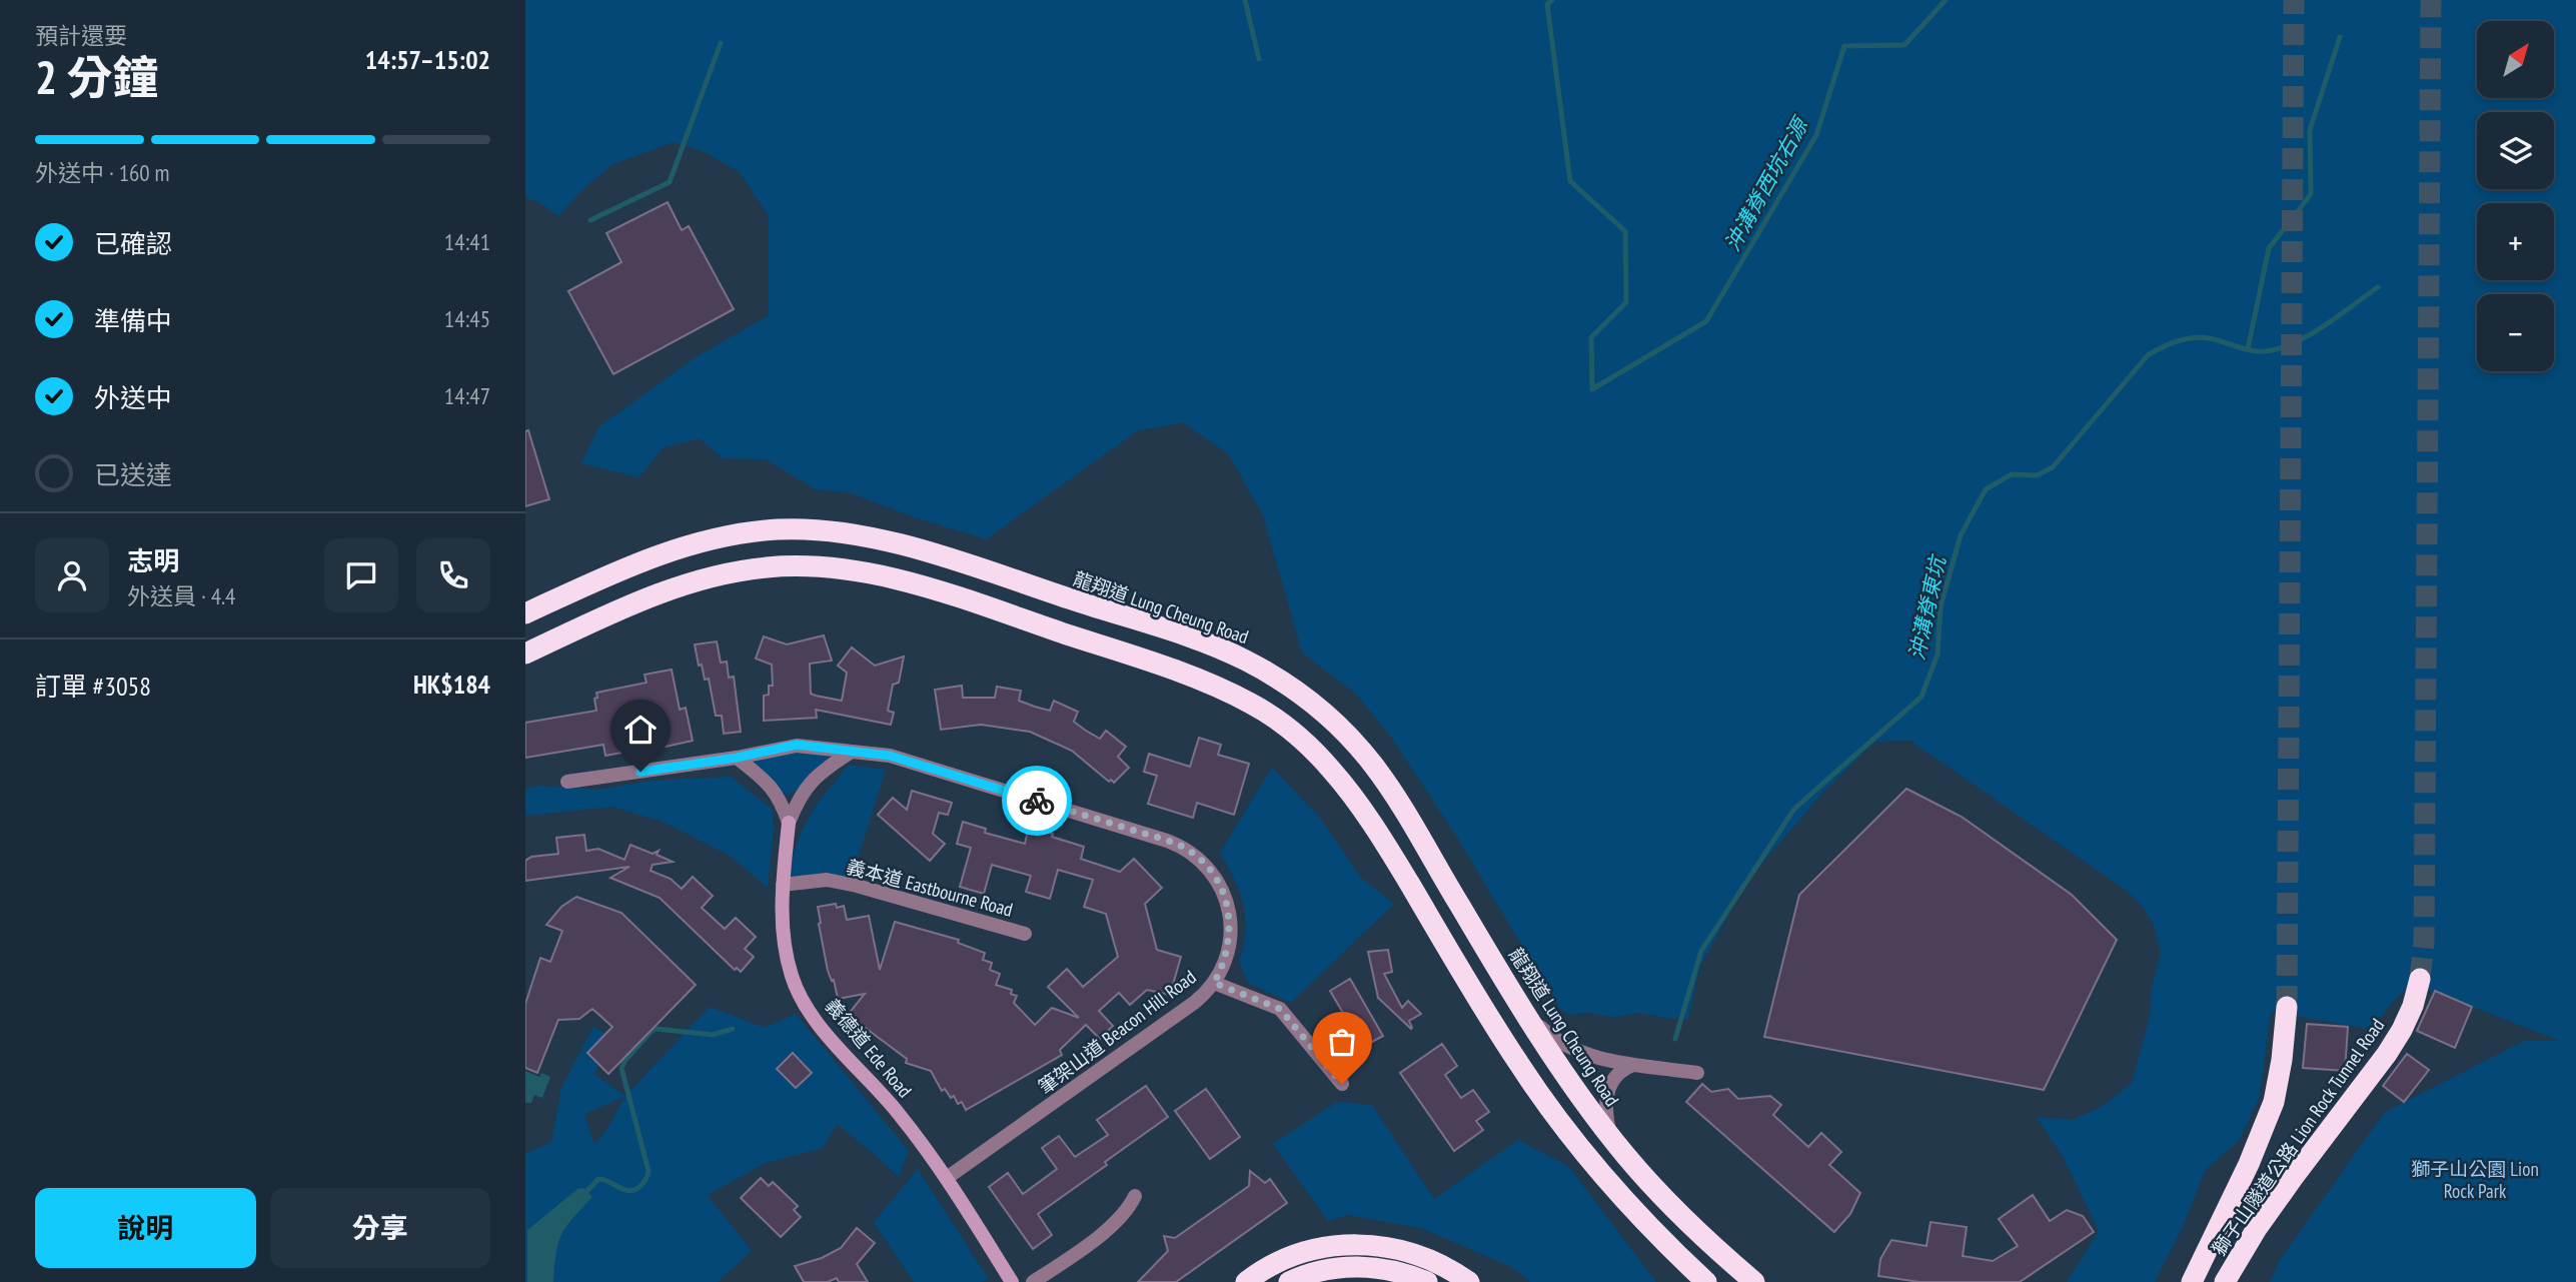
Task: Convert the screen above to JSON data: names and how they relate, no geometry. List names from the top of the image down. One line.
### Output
{"streets":{"highway":["龍翔道 Lung Cheung Road","獅子山隧道公路 Lion Rock Tunnel Road"],"street":["義本道 Eastbourne Road","筆架山道 Beacon Hill Road","義德道 Ede Road"]},"crossings":[["義本道 Eastbourne Road","義德道 Ede Road"],["筆架山道 Beacon Hill Road","義德道 Ede Road"]],"water":["沖溝脊西坑右源","沖溝脊東坑"],"parks":["獅子山公園 Lion Rock Park"],"north":"top right","page":{"heading":["2 分鐘","預計還要","14:57–15:02"],"panel":["志明","外送員 · 4.4","訂單 #3058","HK$184"],"map_buttons":["+","−"],"bar":"外送中 · 160 m","list":[["已確認","14:41"],["準備中","14:45"],["外送中","14:47"],"已送達"],"buttons":["說明","分享"]}}
